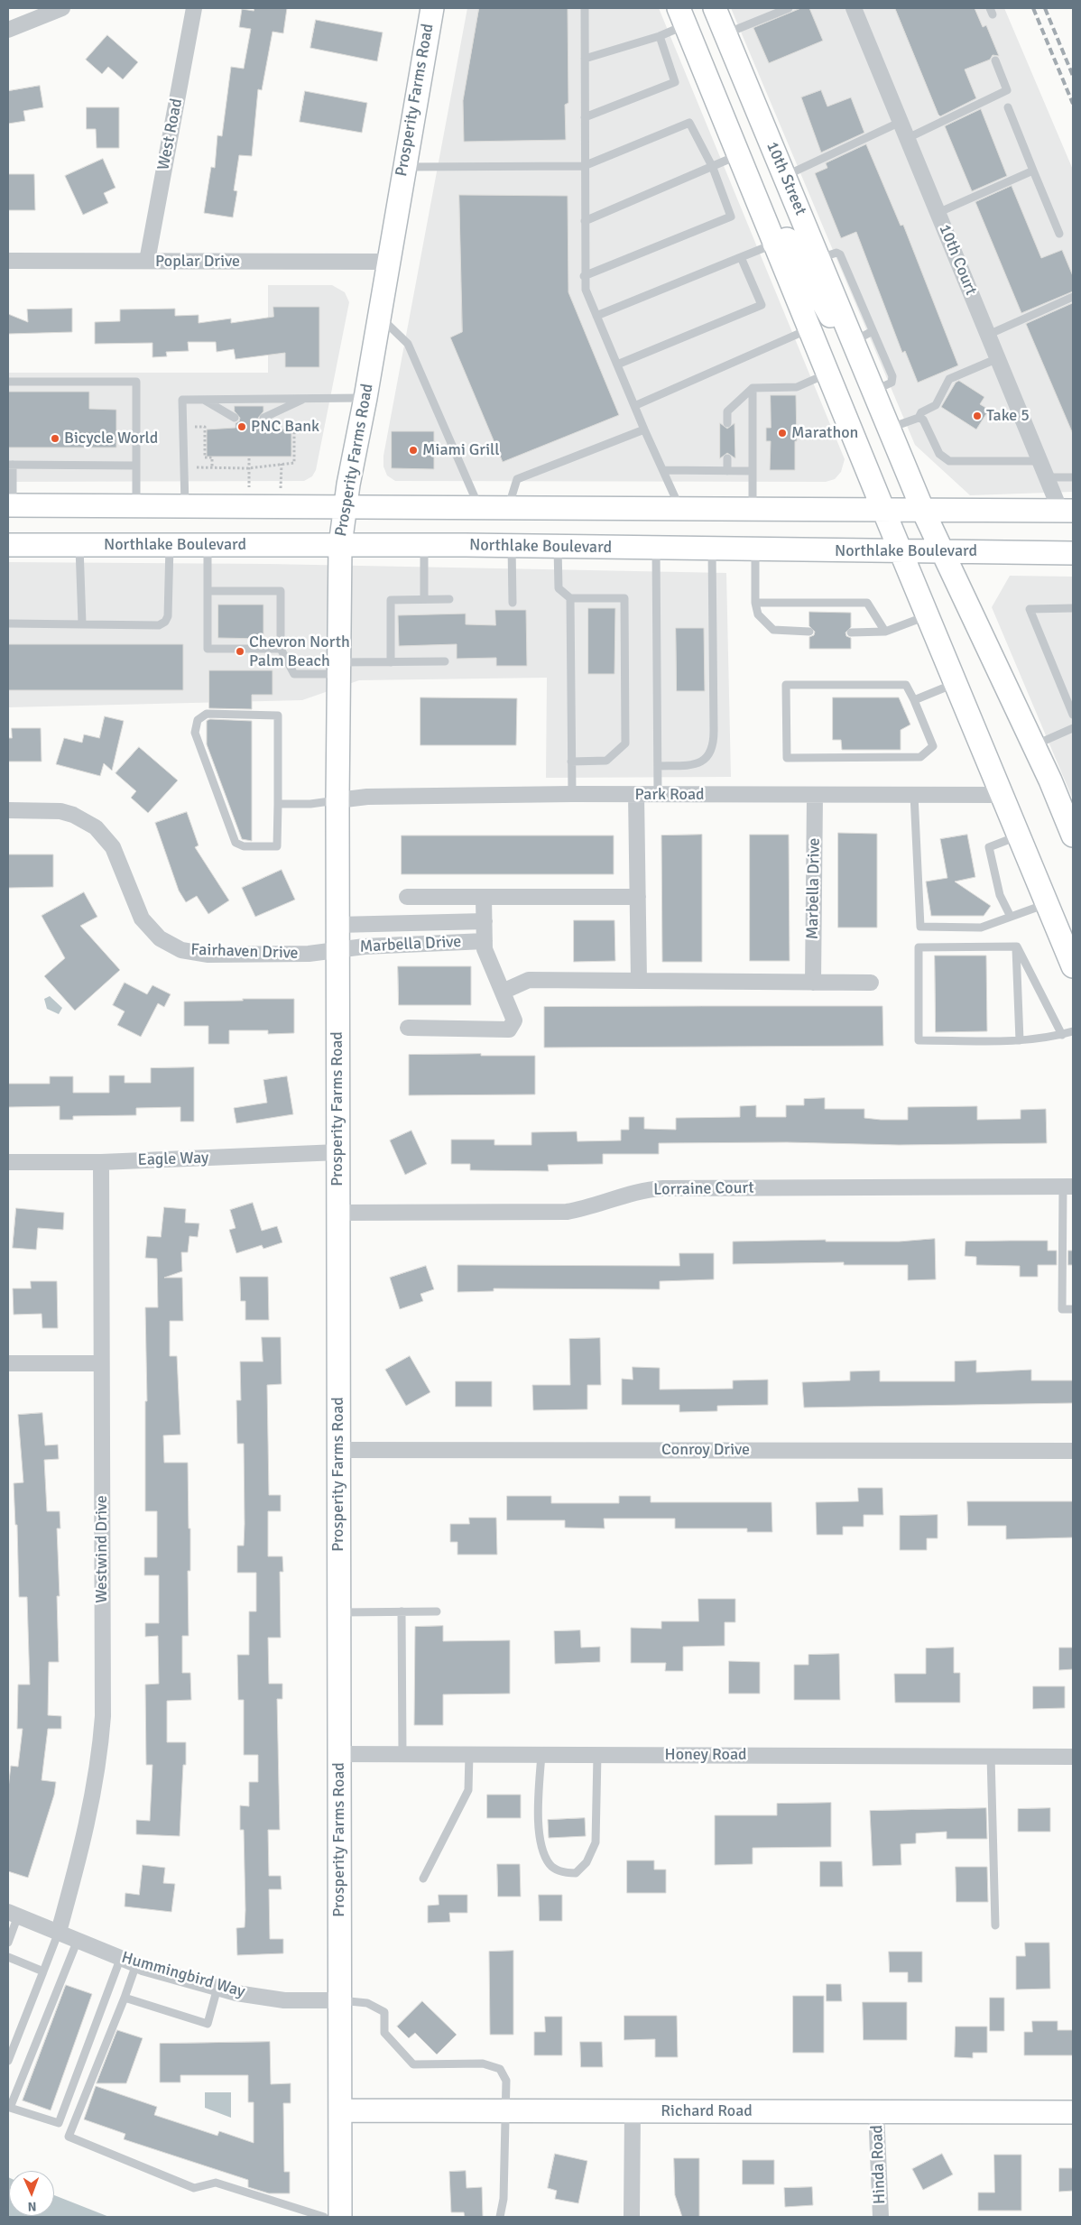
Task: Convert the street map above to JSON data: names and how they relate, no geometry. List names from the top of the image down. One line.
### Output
{"streets":{"main road":["Prosperity Farms Road","10th Street","Northlake Boulevard","Richard Road"],"street":["West Road","10th Court","Poplar Drive","Park Road","Marbella Drive","Fairhaven Drive","Eagle Way","Lorraine Court","Conroy Drive","Westwind Drive","Honey Road","Hummingbird Way","Hinda Road"]},"crossings":[["Prosperity Farms Road","Poplar Drive"],["Prosperity Farms Road","Northlake Boulevard"],["Prosperity Farms Road","Park Road"],["Prosperity Farms Road","Marbella Drive"],["Prosperity Farms Road","Fairhaven Drive"],["Prosperity Farms Road","Eagle Way"],["Prosperity Farms Road","Lorraine Court"],["Prosperity Farms Road","Conroy Drive"],["Prosperity Farms Road","Honey Road"],["Prosperity Farms Road","Hummingbird Way"],["Prosperity Farms Road","Richard Road"],["West Road","Poplar Drive"],["10th Street","Northlake Boulevard"],["Park Road","Marbella Drive"],["Marbella Drive","Fairhaven Drive"],["Eagle Way","Westwind Drive"],["Westwind Drive","Hummingbird Way"],["Richard Road","Hinda Road"]],"places":["Take 5","PNC Bank","Marathon","Bicycle World","Miami Grill","Chevron North Palm Beach"],"north":"bottom"}
